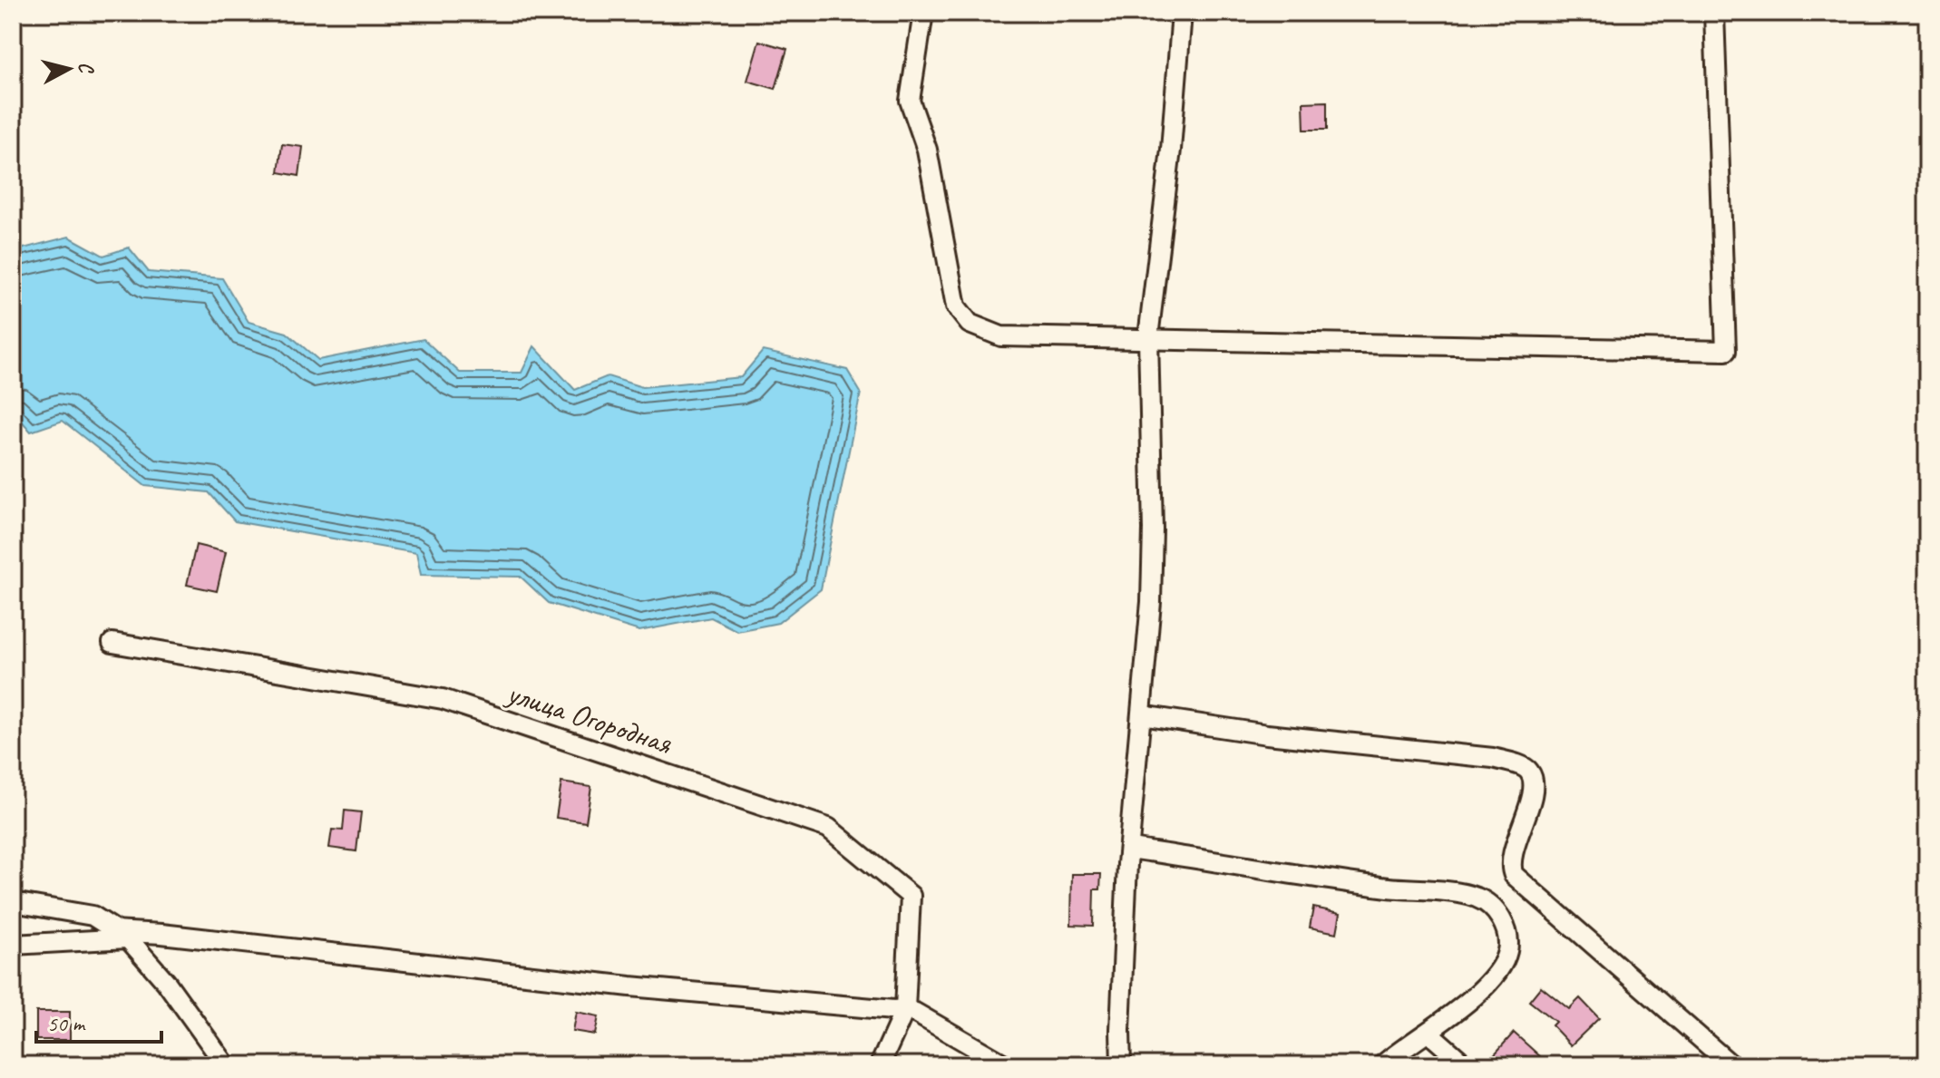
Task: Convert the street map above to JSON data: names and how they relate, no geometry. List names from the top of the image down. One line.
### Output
{"streets":{"street":["улица Огородная"]},"scale_bar":"50 m","north":"right"}
